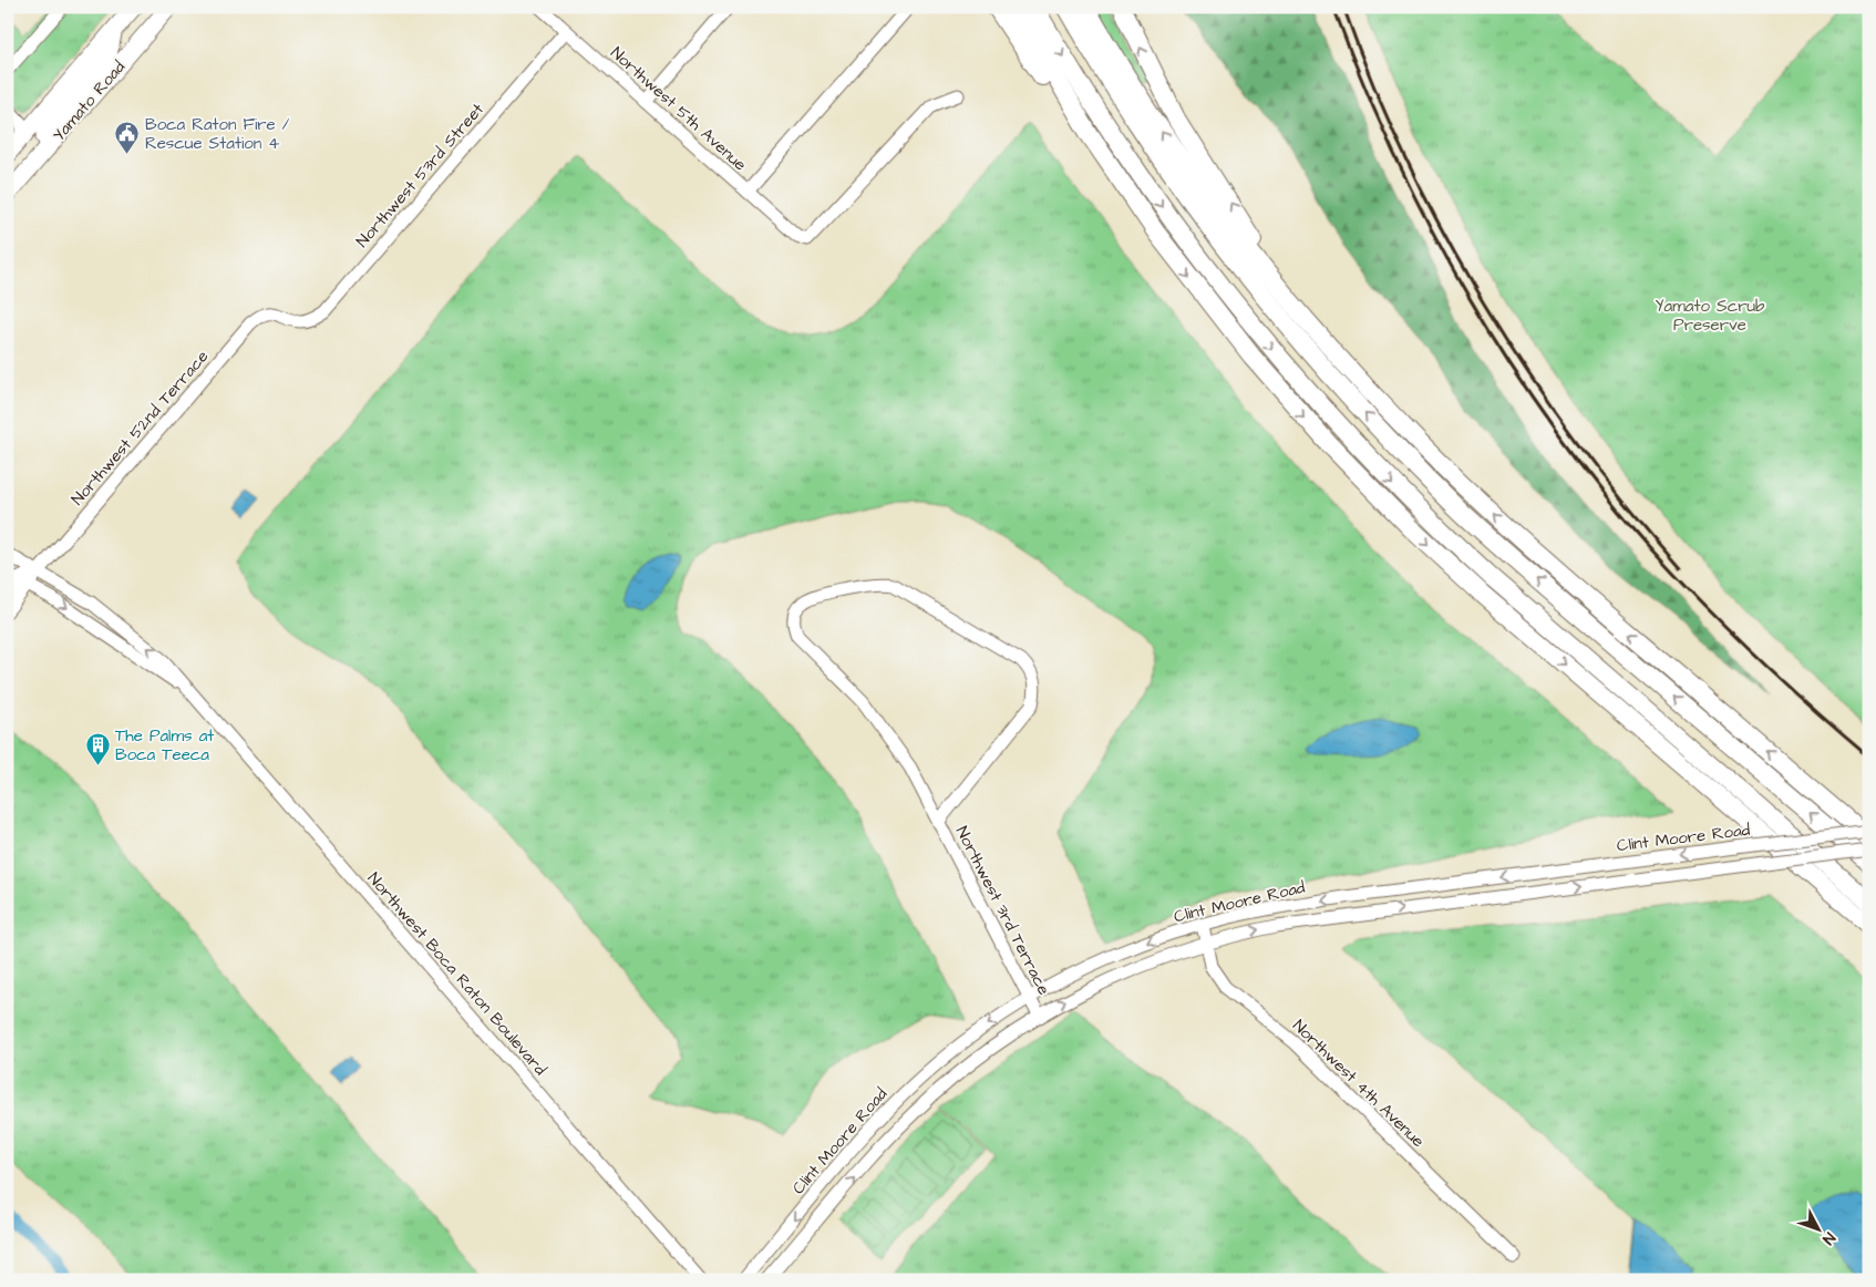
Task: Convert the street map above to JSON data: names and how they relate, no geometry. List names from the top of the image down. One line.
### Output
{"streets":{"main road":["Yamato Road"],"street":["Northwest 5th Avenue","Northwest 53rd Street","Northwest 52nd Terrace","Clint Moore Road","Northwest 3rd Terrace","Northwest Boca Raton Boulevard","Northwest 4th Avenue"]},"crossings":[["Northwest 5th Avenue","Northwest 53rd Street"],["Northwest 53rd Street","Northwest 52nd Terrace"],["Northwest 52nd Terrace","Northwest Boca Raton Boulevard"],["Clint Moore Road","Northwest 3rd Terrace"],["Clint Moore Road","Northwest 4th Avenue"]],"parks":["Yamato Scrub Preserve"],"places":{"public building":["Boca Raton Fire / Rescue Station 4"],"building":["The Palms at Boca Teeca"]},"north":"bottom right"}
